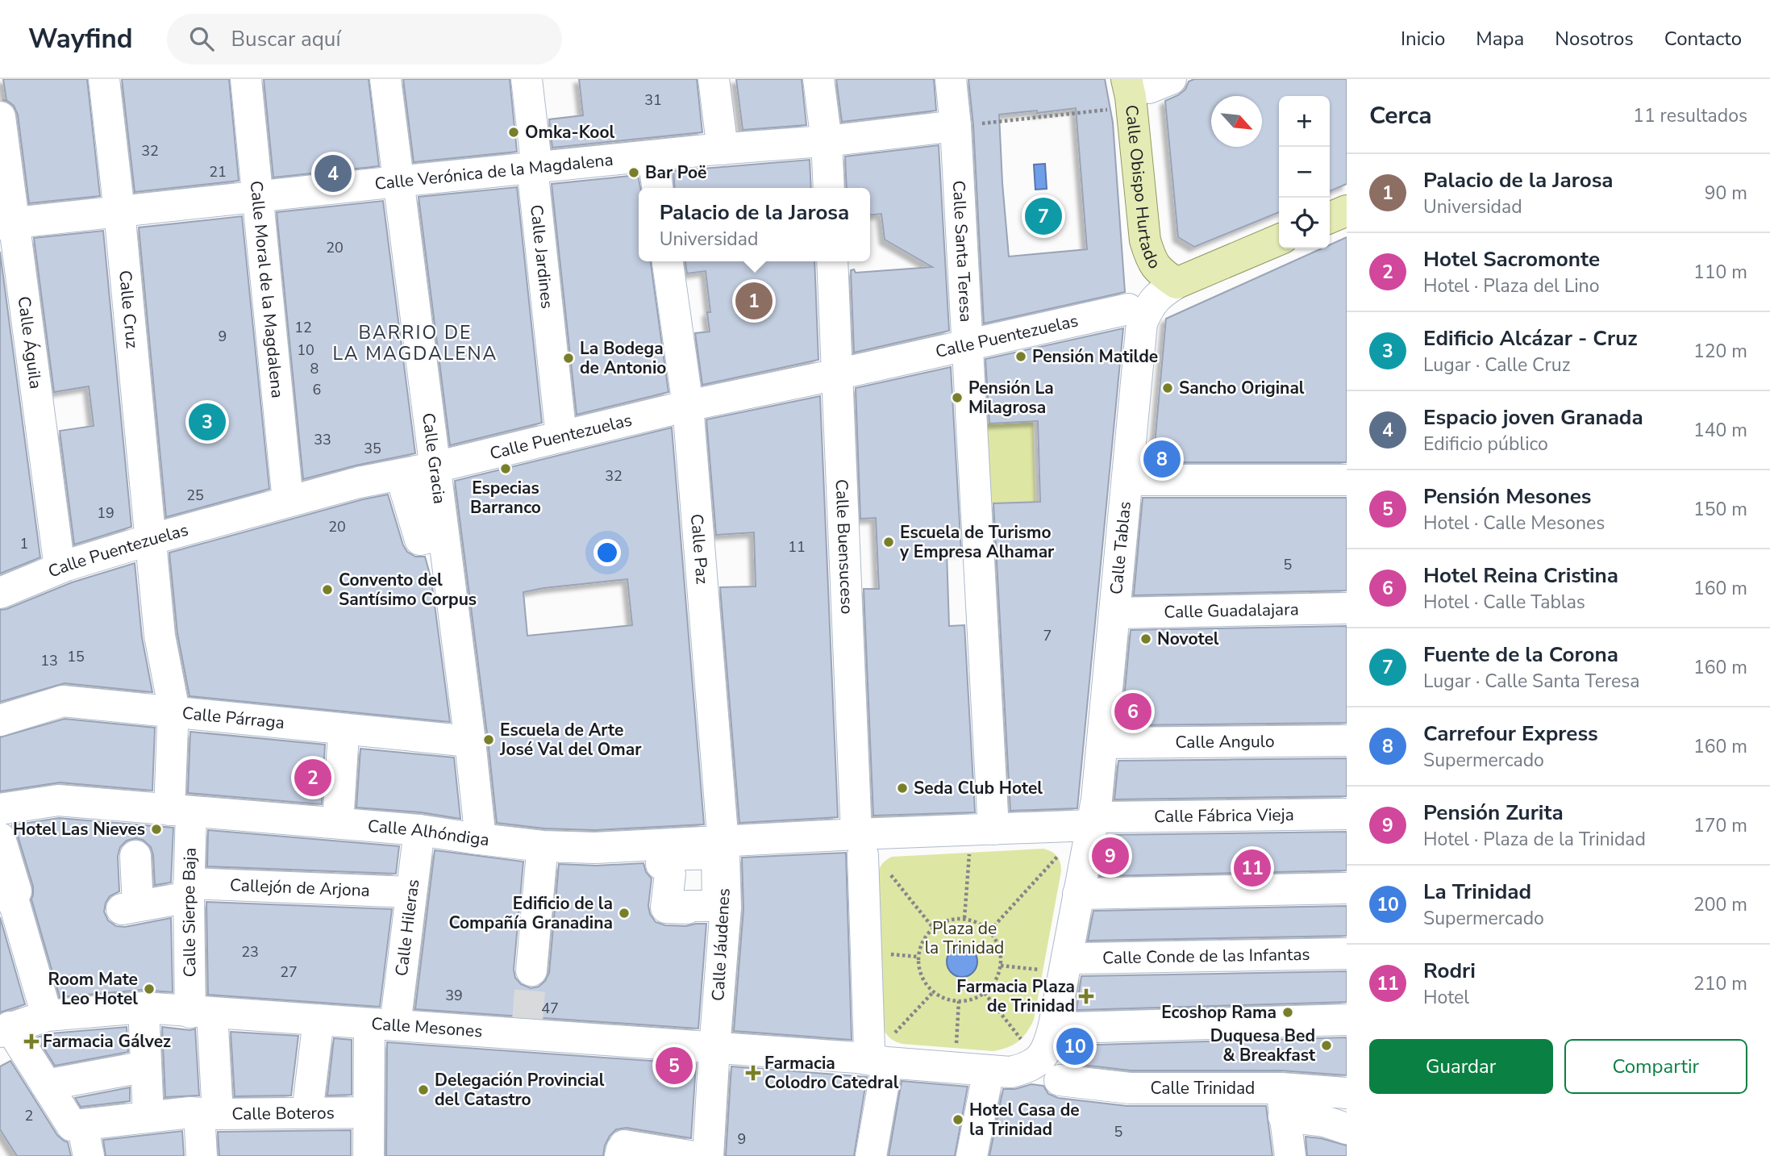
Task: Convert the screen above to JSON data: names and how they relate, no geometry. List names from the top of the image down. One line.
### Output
{"streets":{"main road":["Calle Obispo Hurtado"],"street":["Calle Verónica de la Magdalena","Calle Santa Teresa","Calle Jardines","Calle Moral de la Magdalena","Calle Cruz","Calle Puentezuelas","Calle Águila","Calle Gracia","Calle Buensuceso","Calle Tablas","Calle Paz","Calle Guadalajara","Calle Párraga","Calle Angulo","Calle Fábrica Vieja","Calle Alhóndiga","Callejón de Arjona","Calle Sierpe Baja","Calle Hileras","Calle Jáudenes","Calle Conde de las Infantas","Calle Mesones","Calle Trinidad","Calle Boteros"]},"crossings":[["Calle Verónica de la Magdalena","Calle Santa Teresa"],["Calle Verónica de la Magdalena","Calle Jardines"],["Calle Verónica de la Magdalena","Calle Moral de la Magdalena"],["Calle Verónica de la Magdalena","Calle Cruz"],["Calle Verónica de la Magdalena","Calle Águila"],["Calle Verónica de la Magdalena","Calle Gracia"],["Calle Obispo Hurtado","Calle Tablas"],["Calle Santa Teresa","Calle Puentezuelas"],["Calle Jardines","Calle Puentezuelas"],["Calle Moral de la Magdalena","Calle Puentezuelas"],["Calle Cruz","Calle Puentezuelas"],["Calle Cruz","Calle Párraga"],["Calle Cruz","Calle Sierpe Baja"],["Calle Puentezuelas","Calle Águila"],["Calle Puentezuelas","Calle Gracia"],["Calle Puentezuelas","Calle Buensuceso"],["Calle Puentezuelas","Calle Paz"],["Calle Gracia","Calle Párraga"],["Calle Gracia","Calle Alhóndiga"],["Calle Buensuceso","Calle Alhóndiga"],["Calle Tablas","Calle Guadalajara"],["Calle Tablas","Calle Angulo"],["Calle Tablas","Calle Fábrica Vieja"],["Calle Paz","Calle Alhóndiga"],["Calle Paz","Calle Jáudenes"],["Calle Párraga","Calle Sierpe Baja"],["Calle Alhóndiga","Calle Sierpe Baja"],["Calle Alhóndiga","Calle Hileras"],["Calle Alhóndiga","Calle Jáudenes"],["Callejón de Arjona","Calle Sierpe Baja"],["Callejón de Arjona","Calle Hileras"],["Calle Sierpe Baja","Calle Mesones"],["Calle Sierpe Baja","Calle Boteros"],["Calle Hileras","Calle Mesones"],["Calle Hileras","Calle Boteros"],["Calle Jáudenes","Calle Mesones"]],"districts":["BARRIO DE LA MAGDALENA"],"parks":["Plaza de la Trinidad"],"places":{"other":["Omka-Kool","Bar Poë","Pensión Matilde","La Bodega de Antonio","Sancho Original","Pensión La Milagrosa","Especias Barranco","Escuela de Turismo y Empresa Alhamar","Convento del Santísimo Corpus","Novotel","Escuela de Arte José Val del Omar","Seda Club Hotel","Hotel Las Nieves","Edificio de la Compañía Granadina","Room Mate Leo Hotel","Ecoshop Rama","Duquesa Bed & Breakfast","Delegación Provincial del Catastro","Hotel Casa de la Trinidad"],"health":["Farmacia Plaza de Trinidad","Farmacia Gálvez","Farmacia Colodro Catedral"]},"house_numbers":["31","32","21","20","12","9","10","8","6","33","35","32","25","19","20","1","11","5","7","15","13","23","27","39","47","2","5","9"],"north":"bottom right","page":{"header":"Wayfind","search":"Buscar aquí","nav":["Inicio","Mapa","Nosotros","Contacto"],"heading":["Cerca","11 resultados"],"map_buttons":["+","−"],"pins":["4","7","1","3","8","6","2","9","11","10","5"],"list":[{"mark":"1","name":"Palacio de la Jarosa","note":"Universidad","value":"90 m"},{"mark":"2","name":"Hotel Sacromonte","note":"Hotel · Plaza del Lino","value":"110 m"},{"mark":"3","name":"Edificio Alcázar - Cruz","note":"Lugar · Calle Cruz","value":"120 m"},{"mark":"4","name":"Espacio joven Granada","note":"Edificio público","value":"140 m"},{"mark":"5","name":"Pensión Mesones","note":"Hotel · Calle Mesones","value":"150 m"},{"mark":"6","name":"Hotel Reina Cristina","note":"Hotel · Calle Tablas","value":"160 m"},{"mark":"7","name":"Fuente de la Corona","note":"Lugar · Calle Santa Teresa","value":"160 m"},{"mark":"8","name":"Carrefour Express","note":"Supermercado","value":"160 m"},{"mark":"9","name":"Pensión Zurita","note":"Hotel · Plaza de la Trinidad","value":"170 m"},{"mark":"10","name":"La Trinidad","note":"Supermercado","value":"200 m"},{"mark":"11","name":"Rodri","note":"Hotel","value":"210 m"}],"popup":["Palacio de la Jarosa","Universidad"],"buttons":["Guardar","Compartir"]}}
